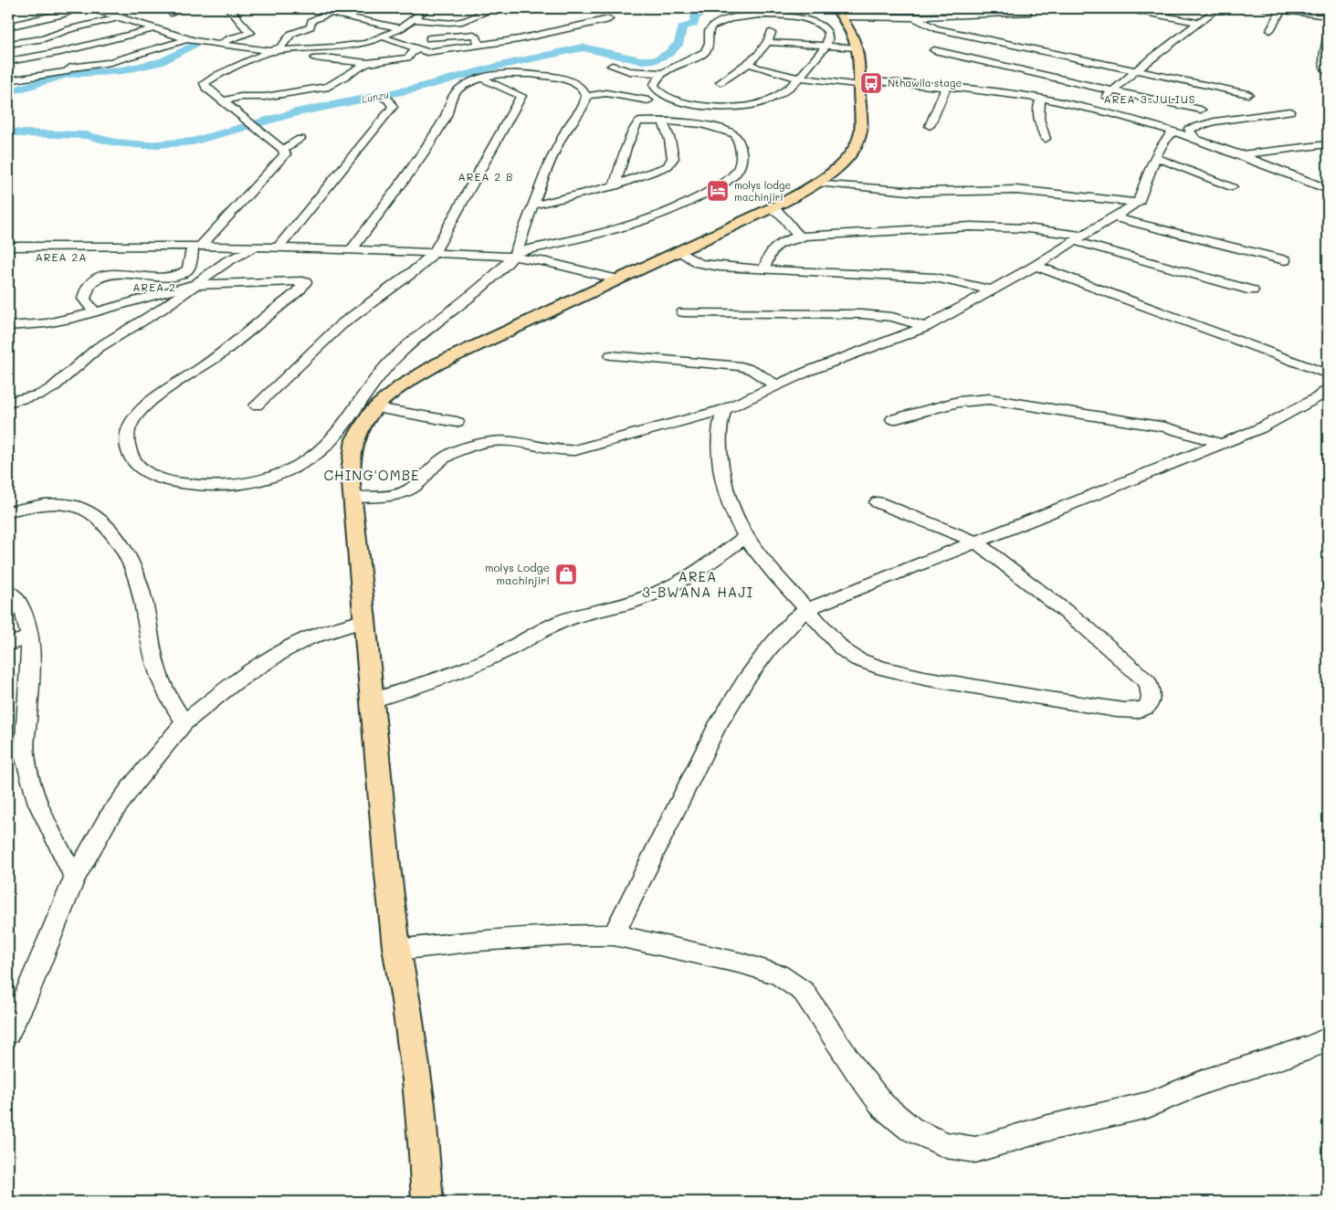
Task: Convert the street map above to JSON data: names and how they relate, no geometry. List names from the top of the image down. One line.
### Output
{"districts":["AREA 3-JULIUS","AREA 2 B","AREA 2A","AREA 2","CHING'OMBE","AREA 3-BWANA HAJI"],"water":["Lunzu"],"places":{"bus stop":["Nthawila stage"],"hotel":["molys lodge machinjiri"],"shop":["molys Lodge machinjiri"]}}
